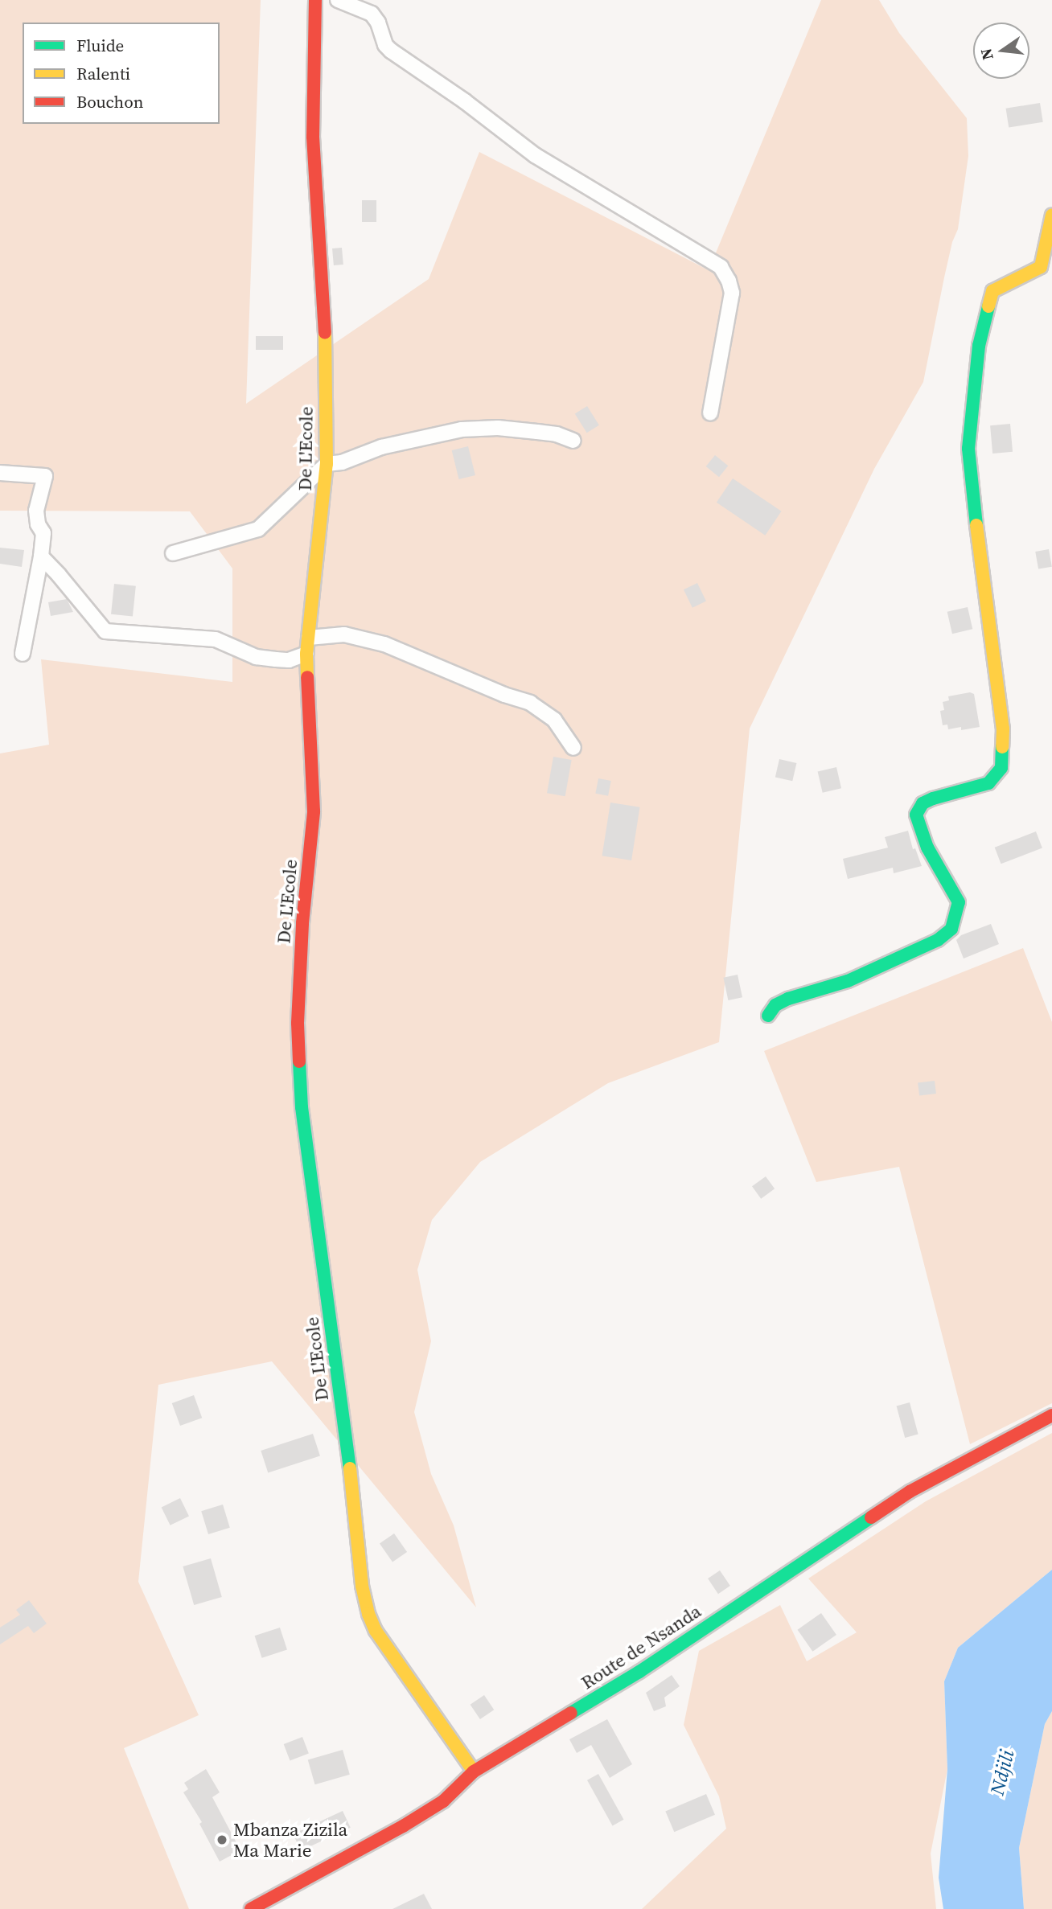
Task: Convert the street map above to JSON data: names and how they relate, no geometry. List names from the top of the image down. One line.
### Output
{"streets":{"street":["De L'Ecole","Route de Nsanda"]},"crossings":[["De L'Ecole","Route de Nsanda"]],"water":["Ndjili"],"places":["Mbanza Zizila Ma Marie"],"legend":["Fluide","Ralenti","Bouchon"],"north":"left"}
